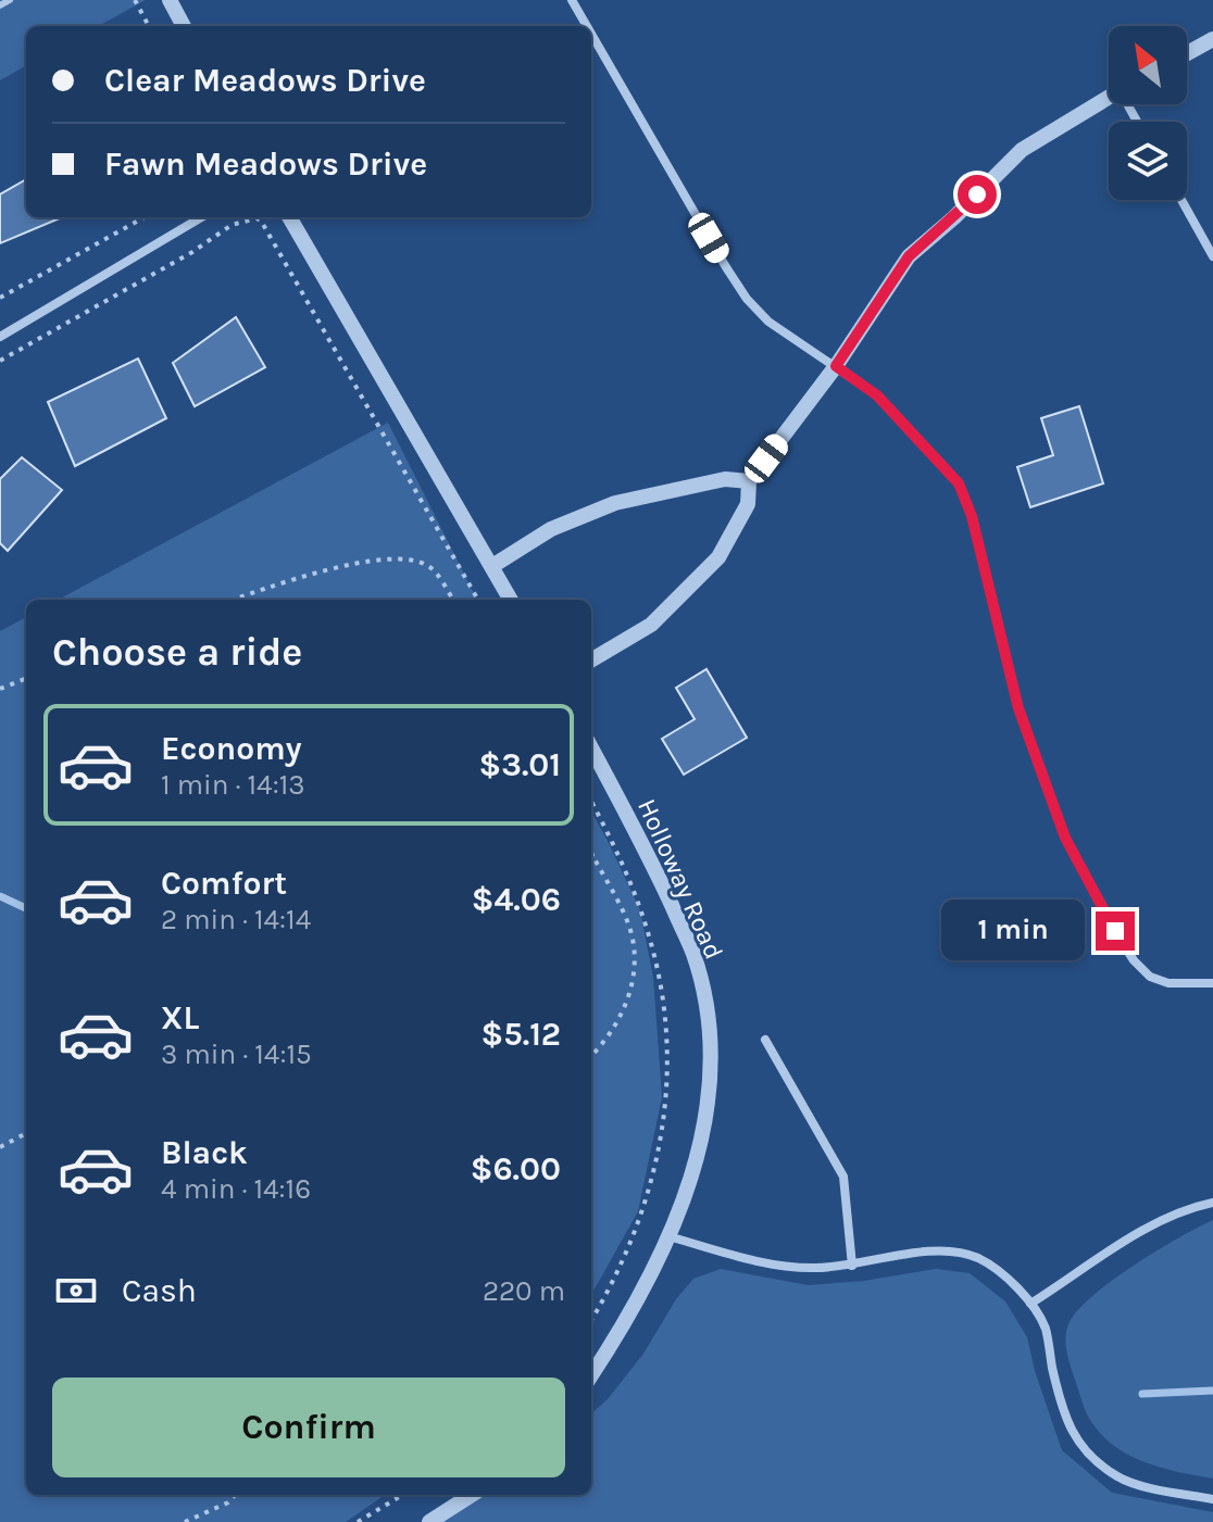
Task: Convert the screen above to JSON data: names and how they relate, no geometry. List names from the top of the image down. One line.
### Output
{"streets":{"street":["Holloway Road"]},"north":"top left","page":{"banner":["Clear Meadows Drive","Fawn Meadows Drive"],"heading":"Choose a ride","list":[{"name":"Economy","note":"1 min · 14:13","value":"$3.01"},{"name":"Comfort","note":"2 min · 14:14","value":"$4.06"},{"name":"XL","note":"3 min · 14:15","value":"$5.12"},{"name":"Black","note":"4 min · 14:16","value":"$6.00"}],"bubble":"1 min","pay":["Cash","220 m"],"buttons":"Confirm"}}
